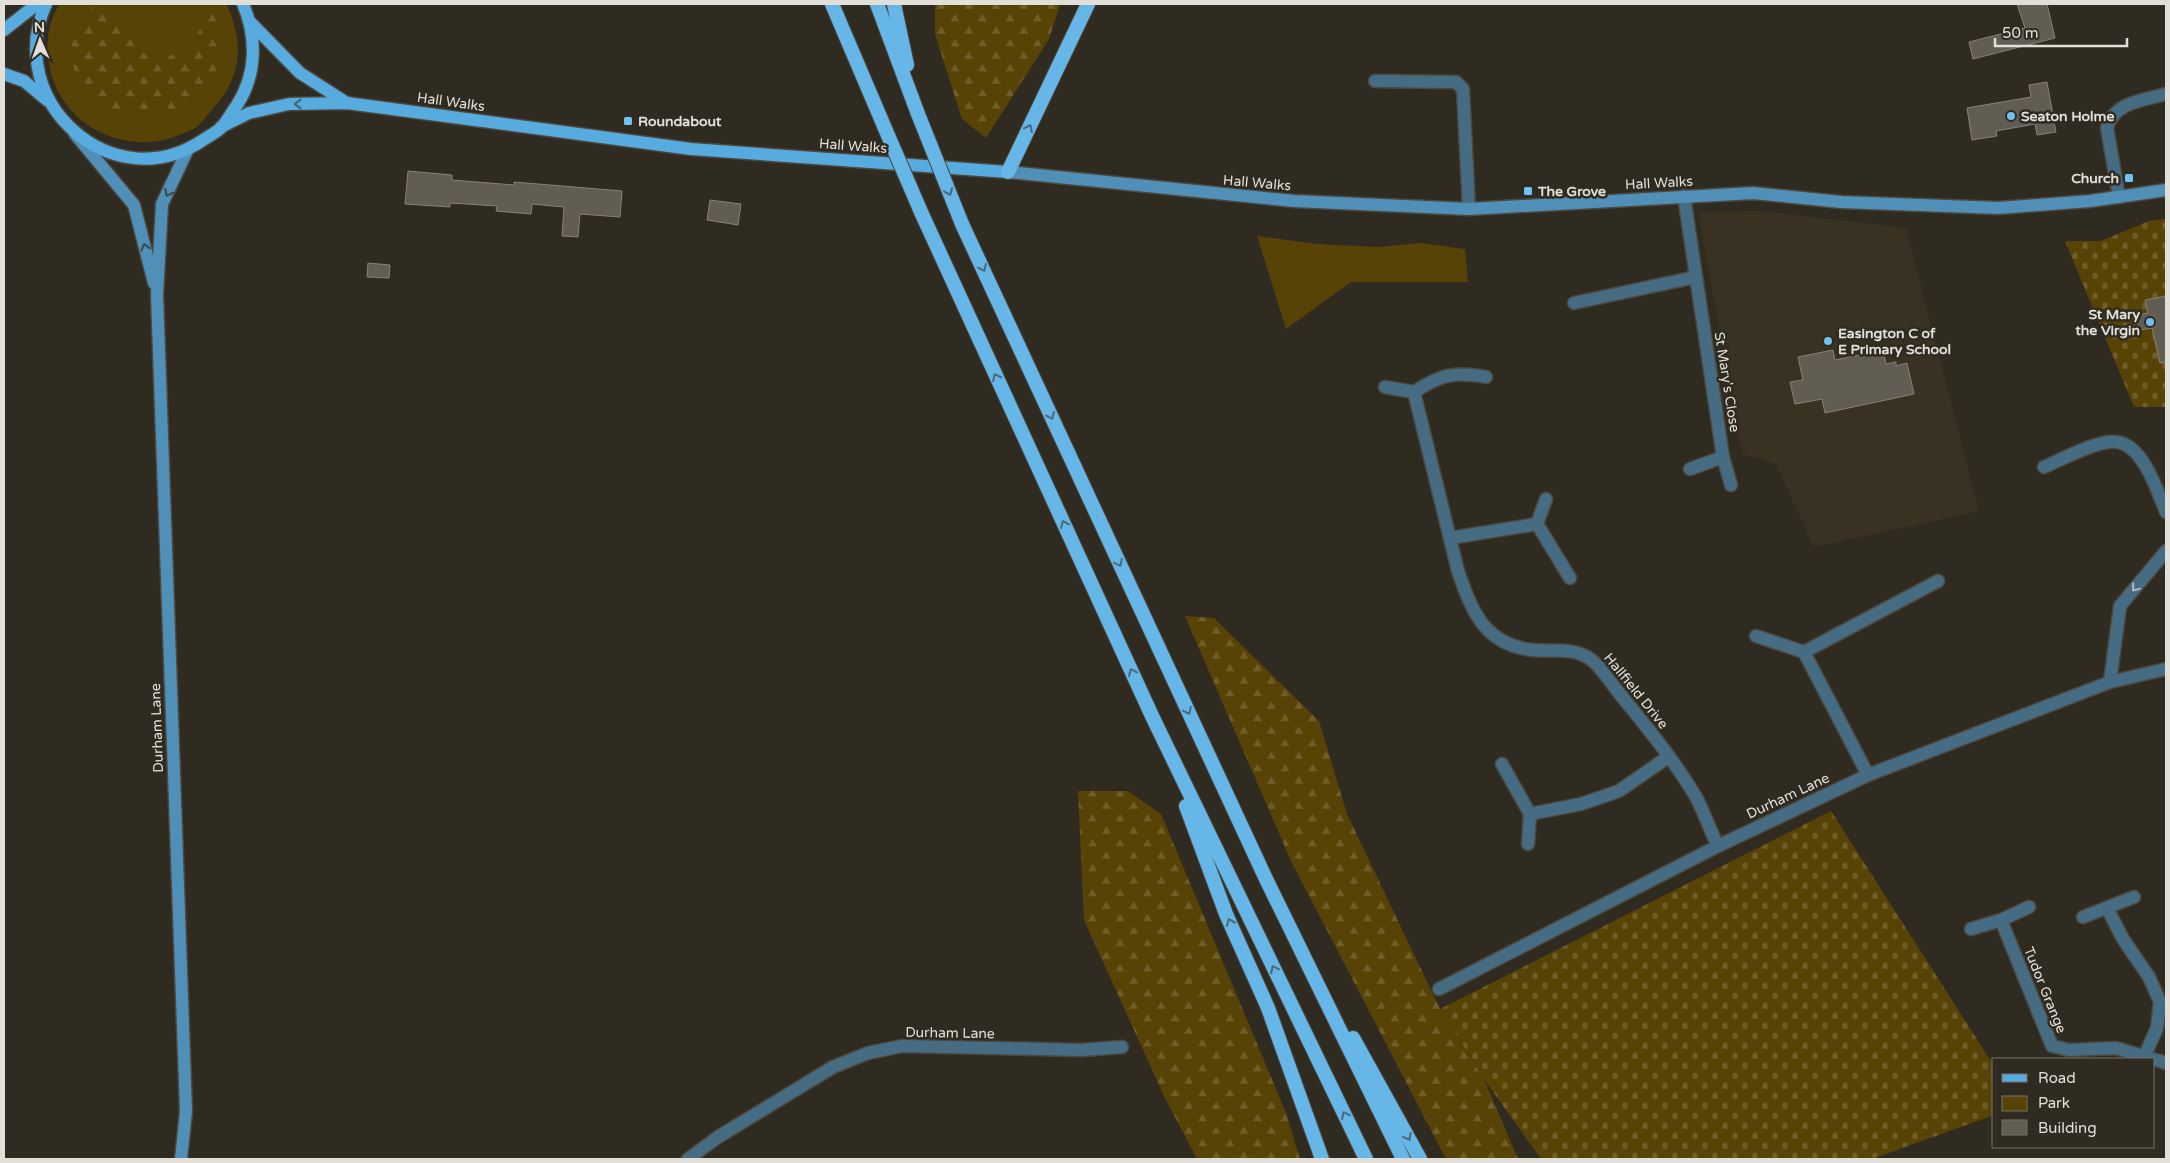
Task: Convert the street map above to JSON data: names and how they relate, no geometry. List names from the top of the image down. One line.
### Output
{"streets":{"main road":["Hall Walks","Durham Lane"],"street":["St Mary's Close","Hallfield Drive","Tudor Grange"]},"crossings":[["Hall Walks","St Mary's Close"],["Hallfield Drive","Durham Lane"]],"places":{"other":["Seaton Holme","St Mary the Virgin","Easington C of E Primary School"],"transit":["Roundabout","Church","The Grove"]},"legend":["Road","Park","Building"],"scale_bar":"50 m","north":"top"}
